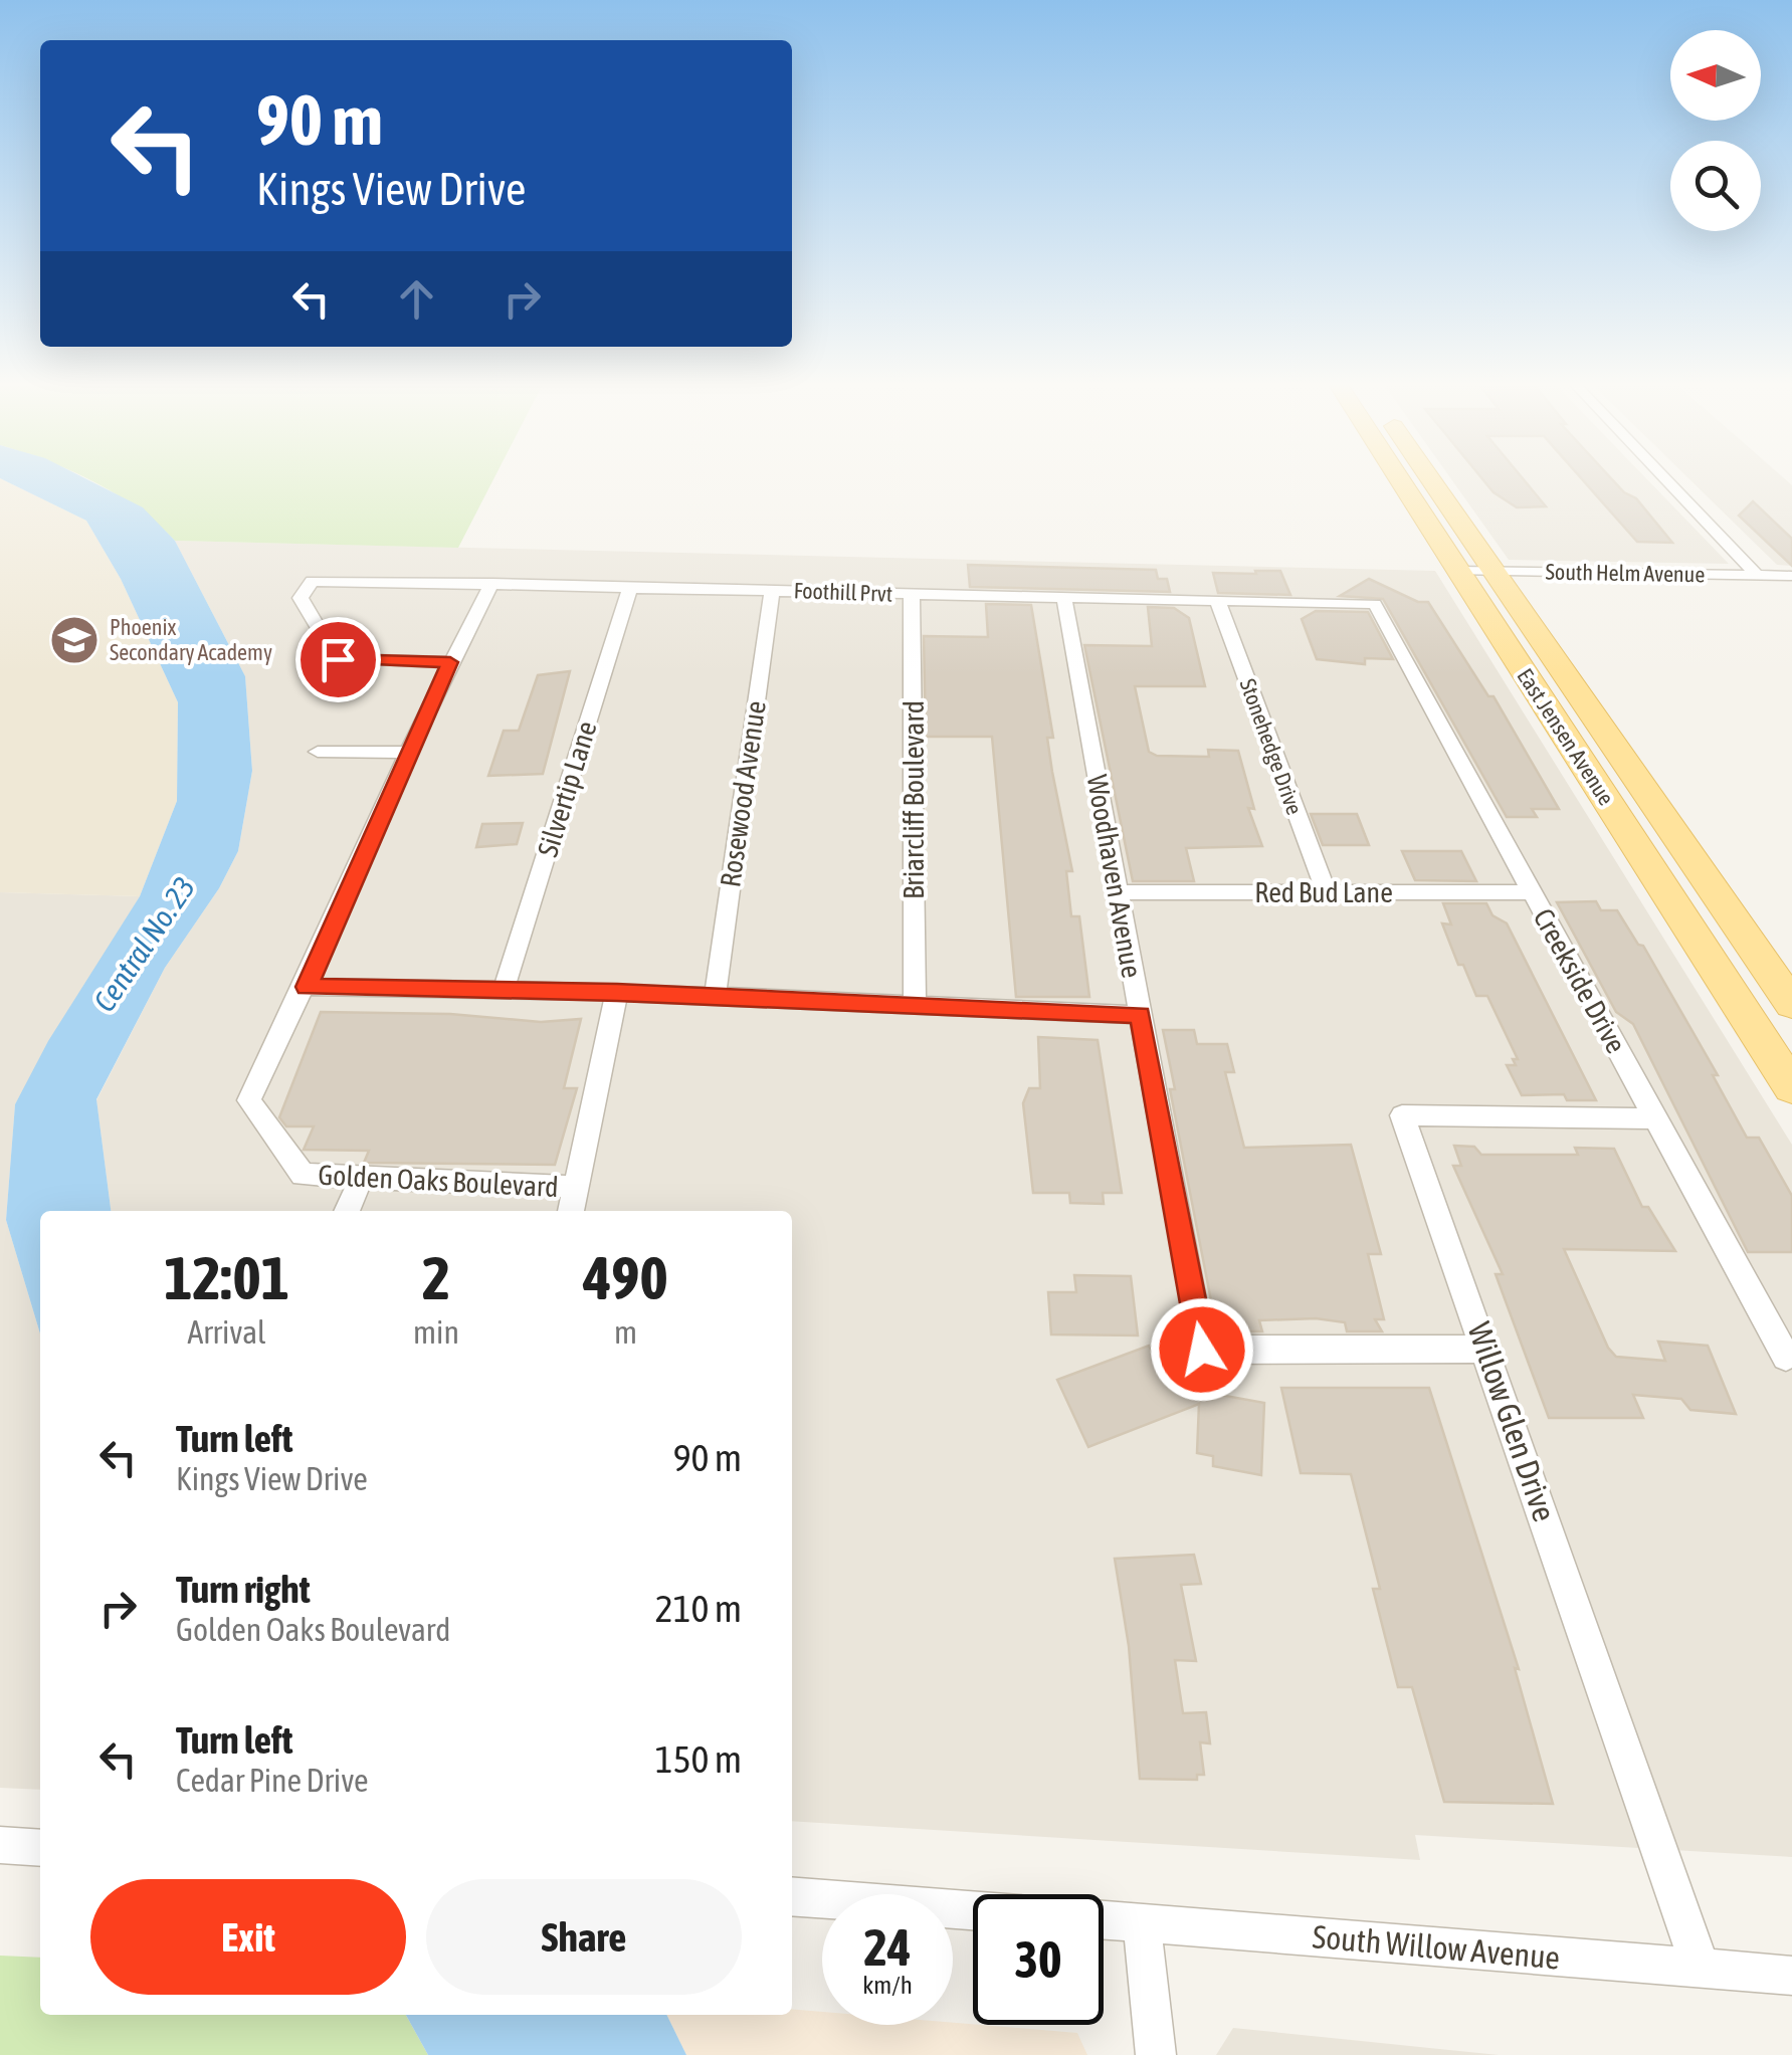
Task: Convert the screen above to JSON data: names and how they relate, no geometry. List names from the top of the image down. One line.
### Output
{"streets":{"main road":["East Jensen Avenue"],"street":["South Helm Avenue","Foothill Prvt","Stonehedge Drive","Silvertip Lane","Rosewood Avenue","Briarcliff Boulevard","Woodhaven Avenue","Red Bud Lane","Creekside Drive","Golden Oaks Boulevard","Willow Glen Drive","South Willow Avenue"]},"crossings":[["South Helm Avenue","East Jensen Avenue"],["Foothill Prvt","Stonehedge Drive"],["Foothill Prvt","Silvertip Lane"],["Foothill Prvt","Rosewood Avenue"],["Foothill Prvt","Briarcliff Boulevard"],["Foothill Prvt","Woodhaven Avenue"],["Foothill Prvt","Creekside Drive"],["Foothill Prvt","Golden Oaks Boulevard"],["Stonehedge Drive","Red Bud Lane"],["Woodhaven Avenue","Red Bud Lane"],["Woodhaven Avenue","Willow Glen Drive"],["Red Bud Lane","Creekside Drive"],["Creekside Drive","Willow Glen Drive"],["Willow Glen Drive","South Willow Avenue"]],"water":["Central No. 23"],"places":{"school or university":["Phoenix Secondary Academy"]},"north":"left","page":{"turn":["90 m","Kings View Drive"],"eta":["12:01","Arrival","2","min","490","m"],"list":[{"name":"Turn left","note":"Kings View Drive","value":"90 m"},{"name":"Turn right","note":"Golden Oaks Boulevard","value":"210 m"},{"name":"Turn left","note":"Cedar Pine Drive","value":"150 m"}],"buttons":["Exit","Share"],"speed":"24 km/h","limit":"30"}}
